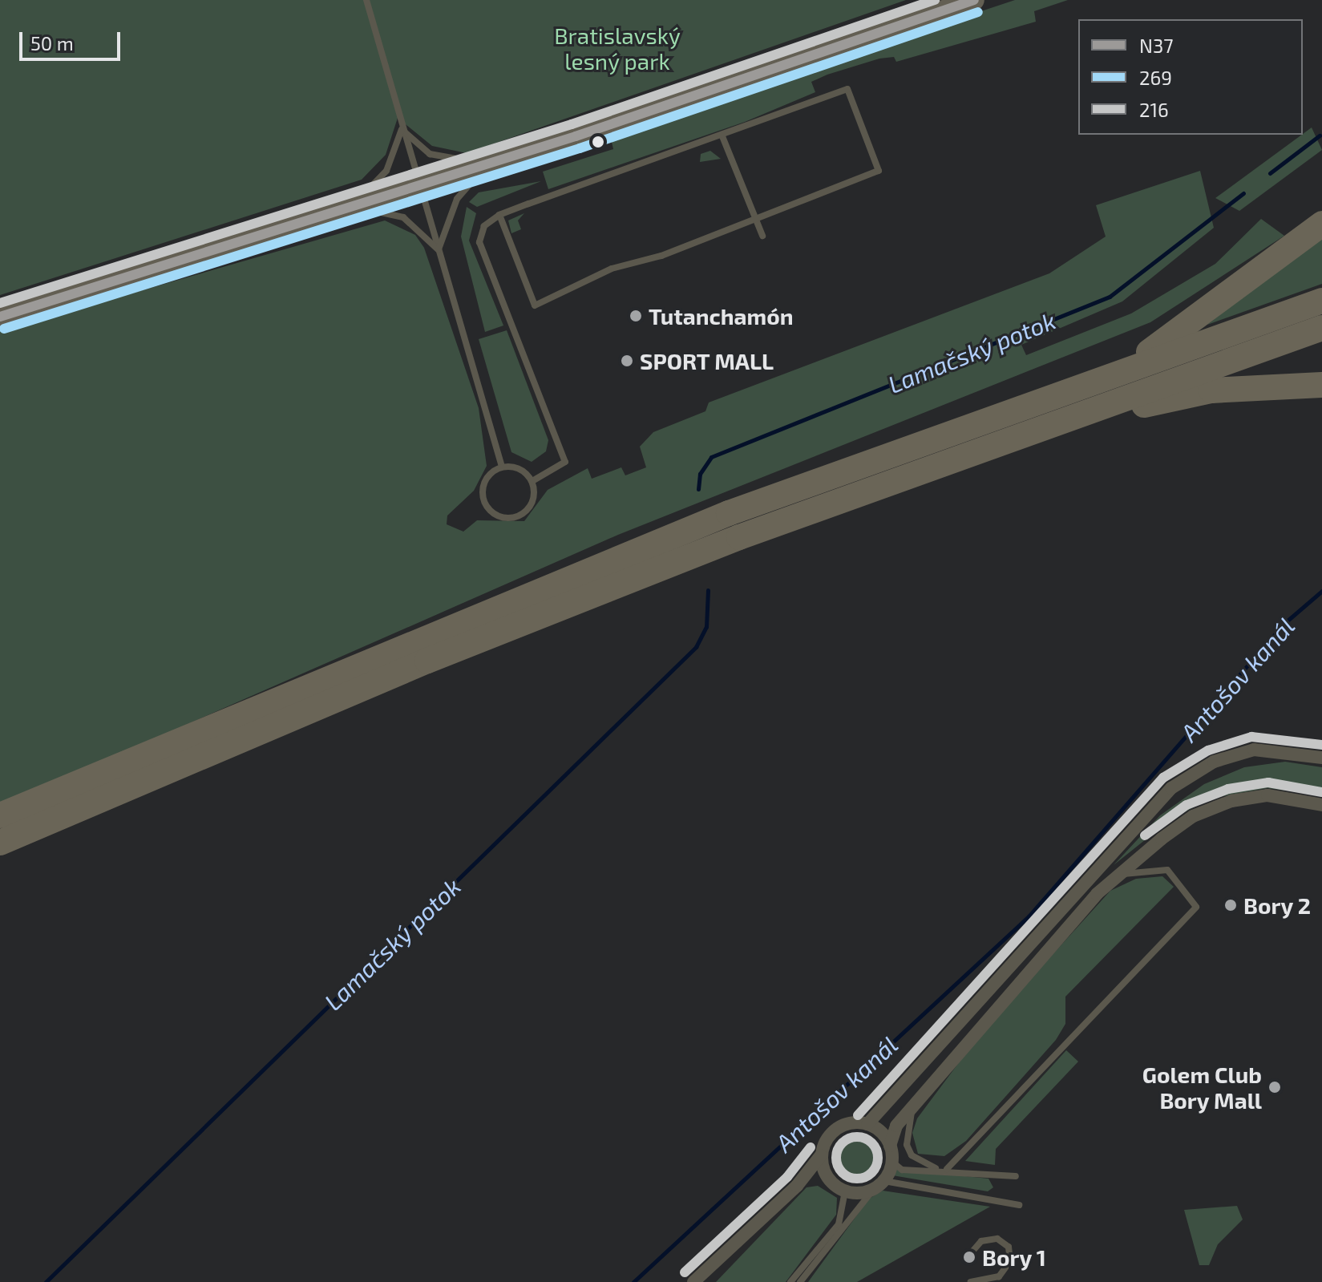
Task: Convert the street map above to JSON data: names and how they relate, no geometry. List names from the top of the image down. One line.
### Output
{"water":["Lamačský potok","Antošov kanál"],"parks":["Bratislavský lesný park"],"places":["Tutanchamón","SPORT MALL","Bory 2","Golem Club Bory Mall","Bory 1"],"lines":["transit line N37","transit line 216","transit line 269"],"legend":["N37","269","216"],"scale_bar":"50 m"}
